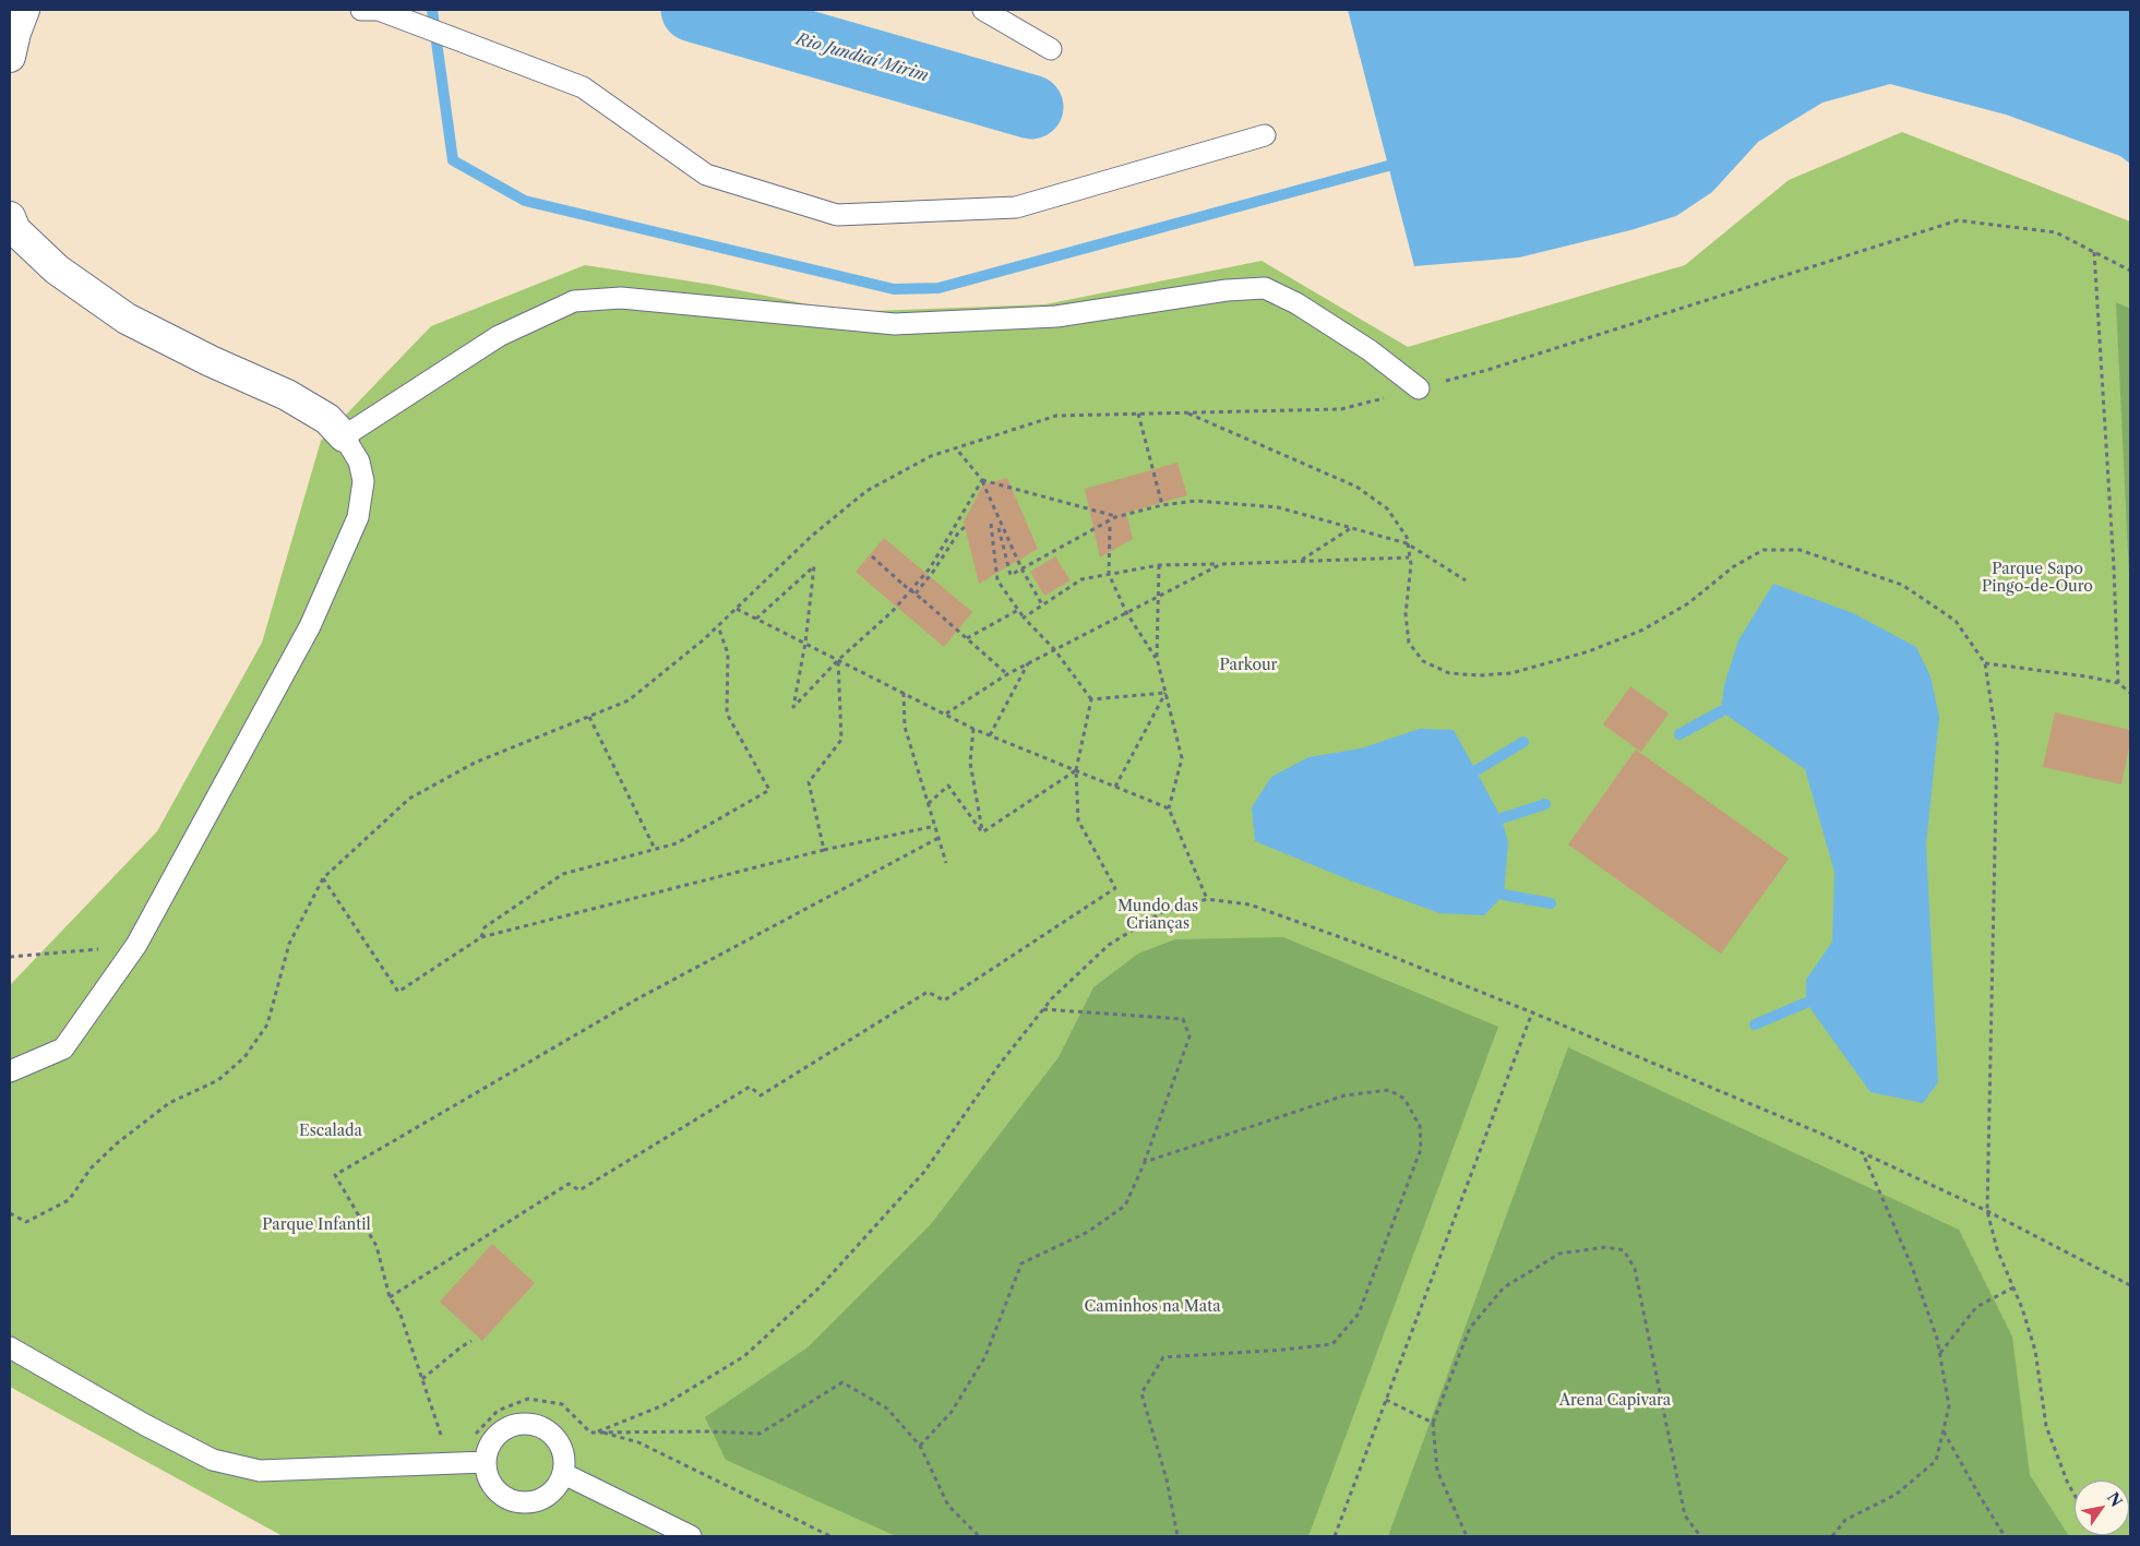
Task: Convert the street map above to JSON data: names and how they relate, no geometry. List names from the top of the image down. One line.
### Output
{"water":["Rio Jundiaí Mirim"],"parks":["Parque Sapo Pingo-de-Ouro","Parkour","Mundo das Crianças","Escalada","Parque Infantil","Caminhos na Mata","Arena Capivara"],"north":"top right"}
